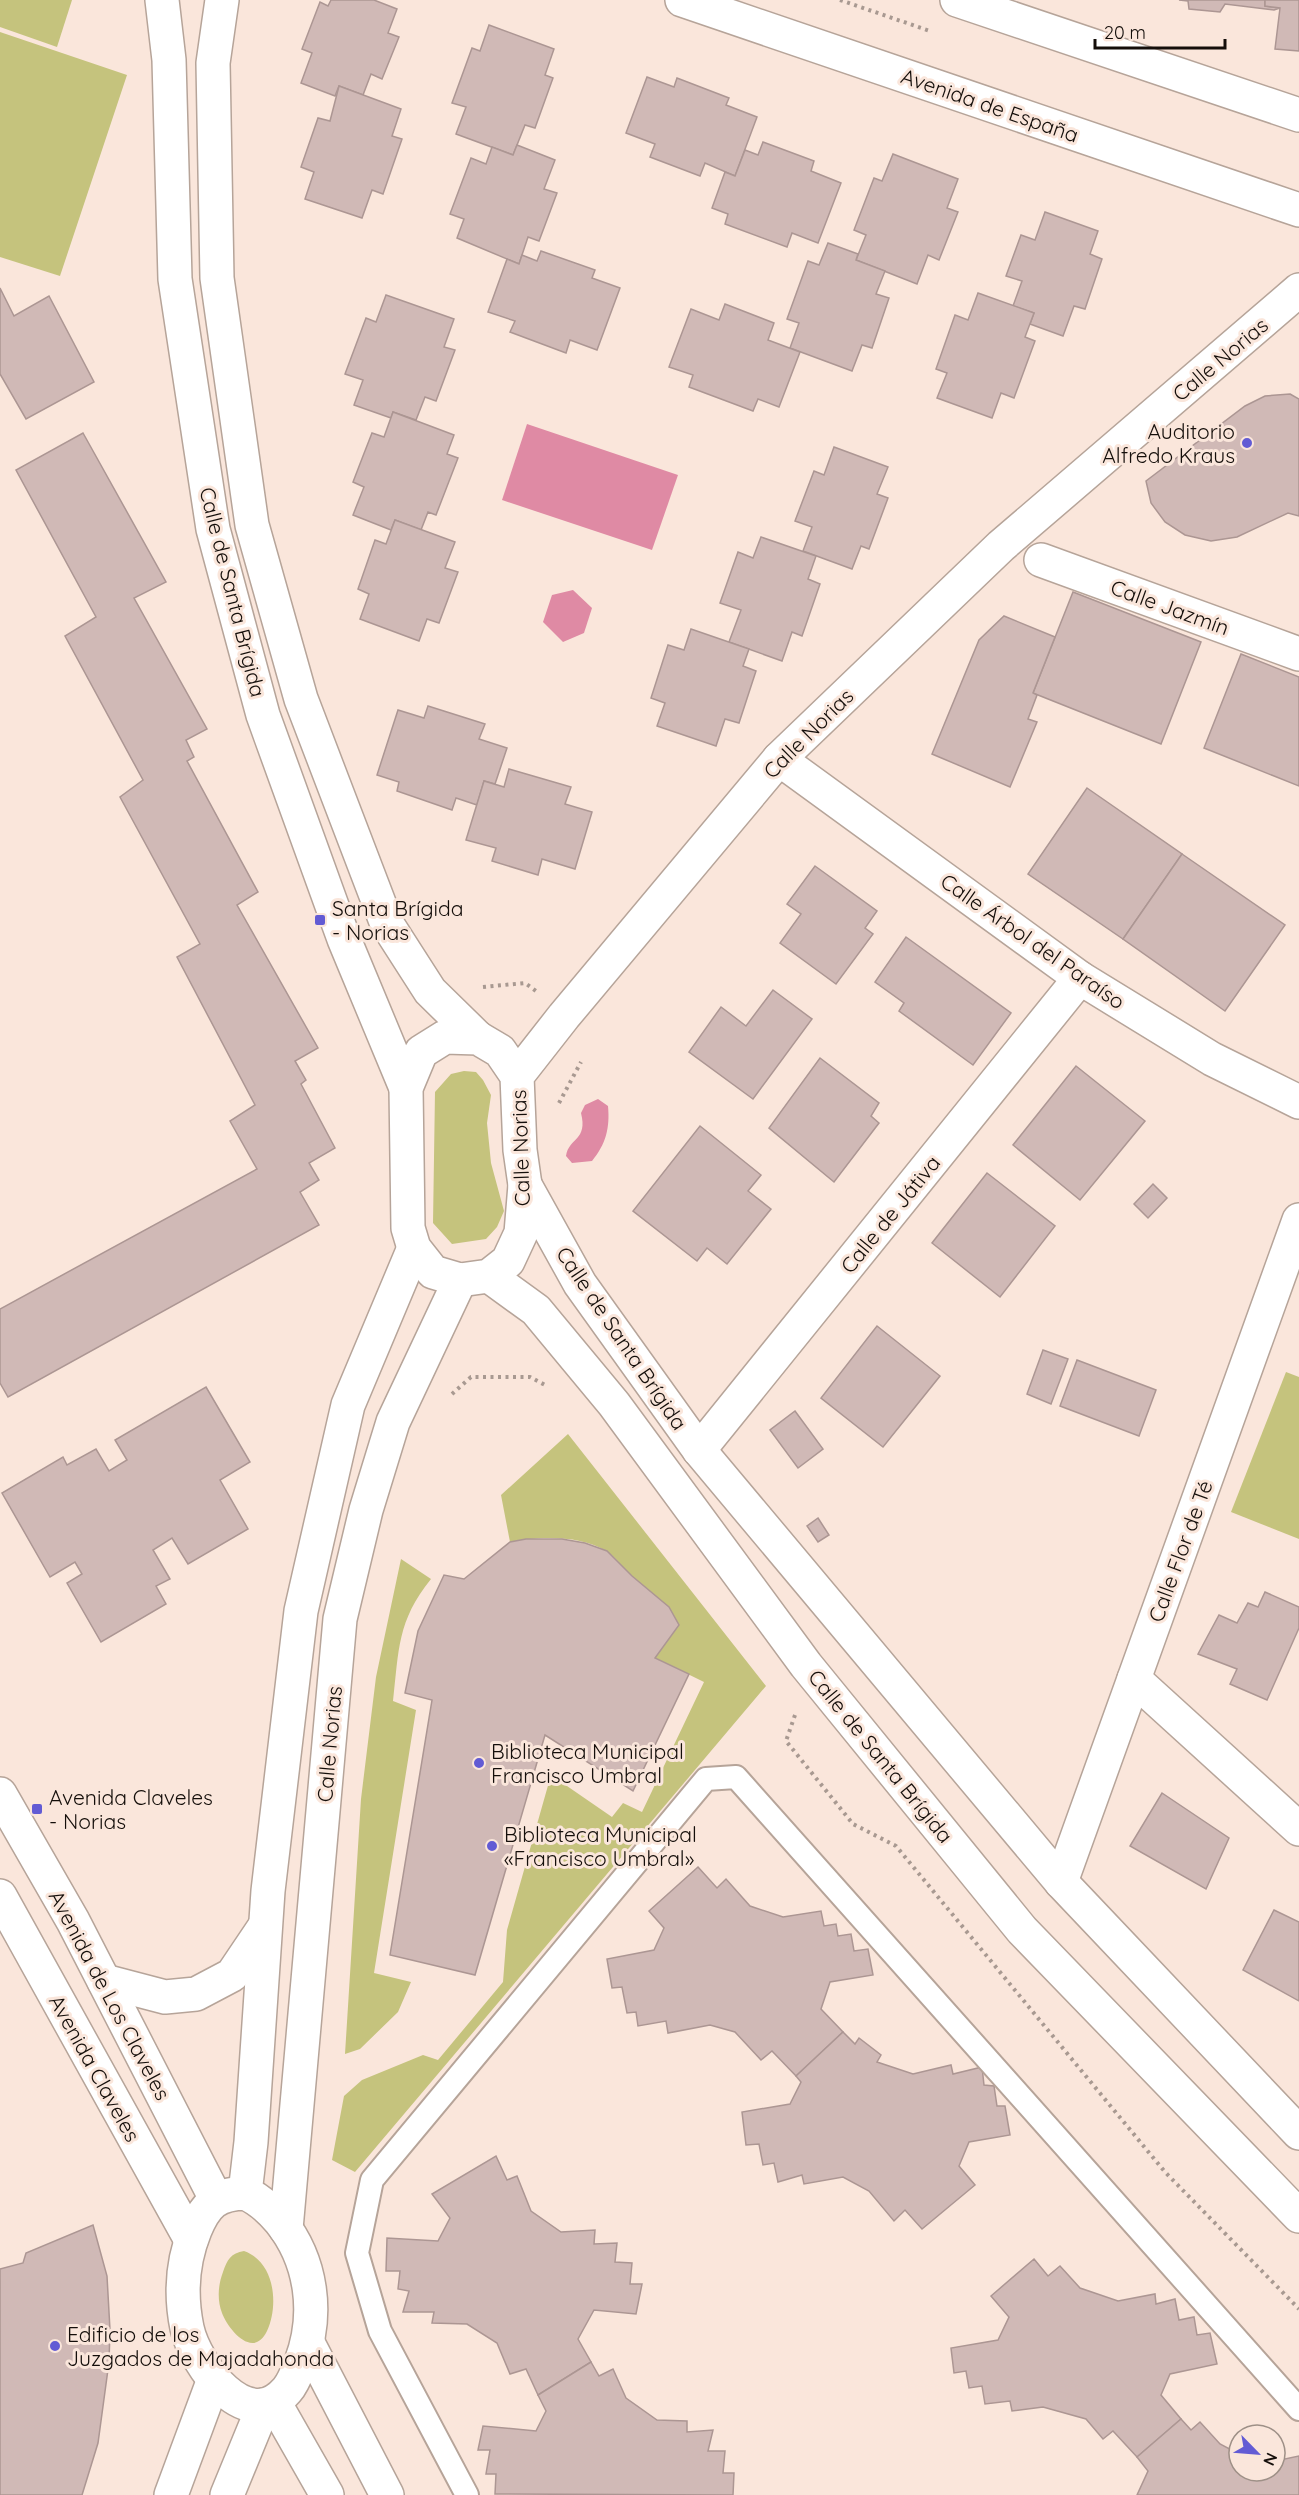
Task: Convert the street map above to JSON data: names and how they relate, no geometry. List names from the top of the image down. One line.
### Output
{"streets":{"street":["Avenida de España","Calle Norias","Calle de Santa Brígida","Calle Jazmín","Calle Árbol del Paraíso","Calle de Játiva","Calle Flor de Té","Avenida de Los Claveles","Avenida Claveles"]},"crossings":[["Calle Norias","Calle de Santa Brígida"],["Calle Norias","Calle Árbol del Paraíso"],["Calle Norias","Avenida de Los Claveles"],["Calle Norias","Avenida Claveles"],["Calle de Santa Brígida","Calle de Játiva"],["Calle de Santa Brígida","Calle Flor de Té"],["Calle Árbol del Paraíso","Calle de Játiva"],["Avenida de Los Claveles","Avenida Claveles"]],"places":{"other":["Auditorio Alfredo Kraus","Biblioteca Municipal Francisco Umbral","Biblioteca Municipal «Francisco Umbral»","Edificio de los Juzgados de Majadahonda"],"transit":["Santa Brígida - Norias","Avenida Claveles - Norias"]},"scale_bar":"20 m","north":"bottom right"}
